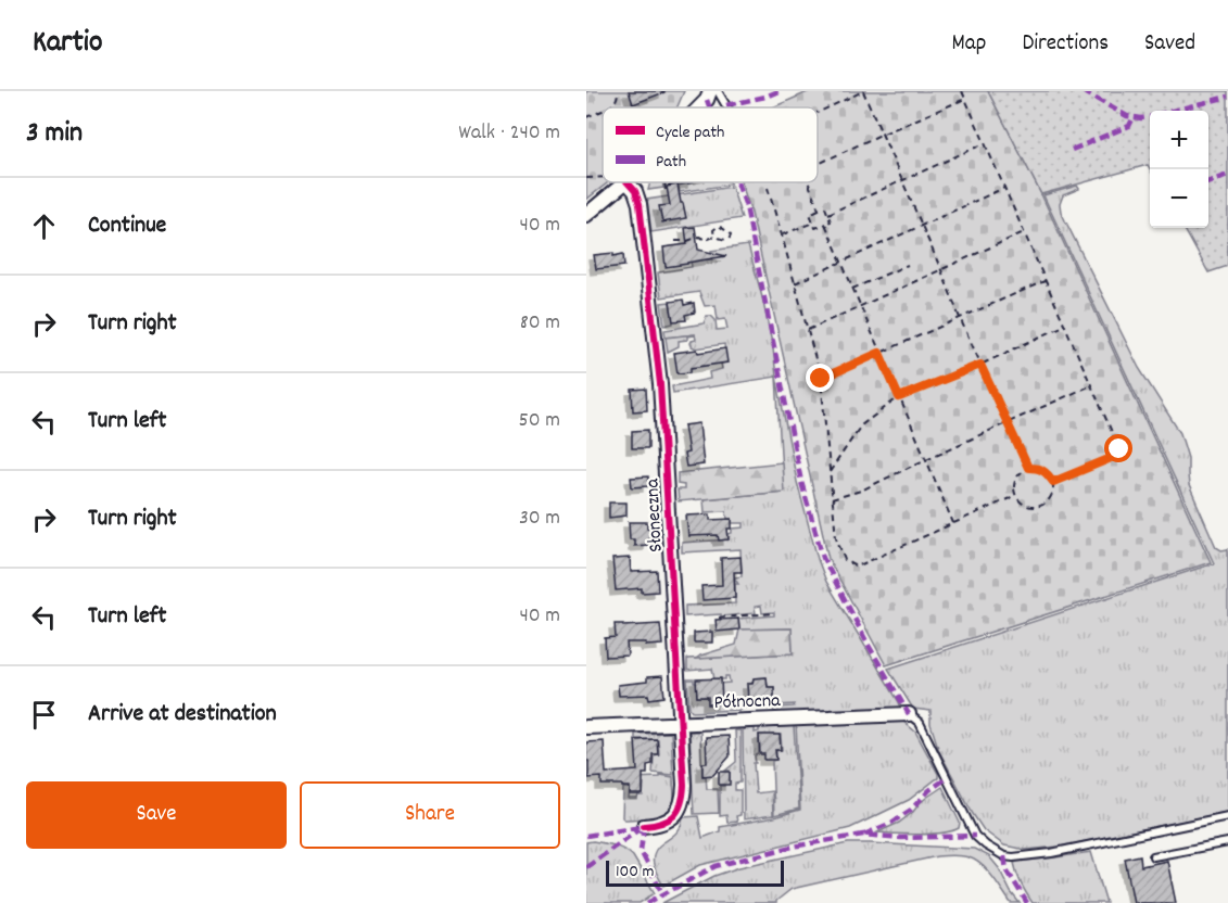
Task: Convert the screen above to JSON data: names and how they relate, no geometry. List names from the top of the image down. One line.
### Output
{"streets":{"street":["Słoneczna","Północna"]},"crossings":[["Słoneczna","Północna"]],"legend":["Cycle path","Path"],"scale_bar":"100 m","page":{"header":"Kartio","nav":["Map","Directions","Saved"],"heading":["3 min","Walk · 240 m"],"map_buttons":["+","−"],"list":[["Continue","40 m"],["Turn right","80 m"],["Turn left","50 m"],["Turn right","30 m"],["Turn left","40 m"],"Arrive at destination"],"buttons":["Save","Share"],"scale":"100 m"}}
